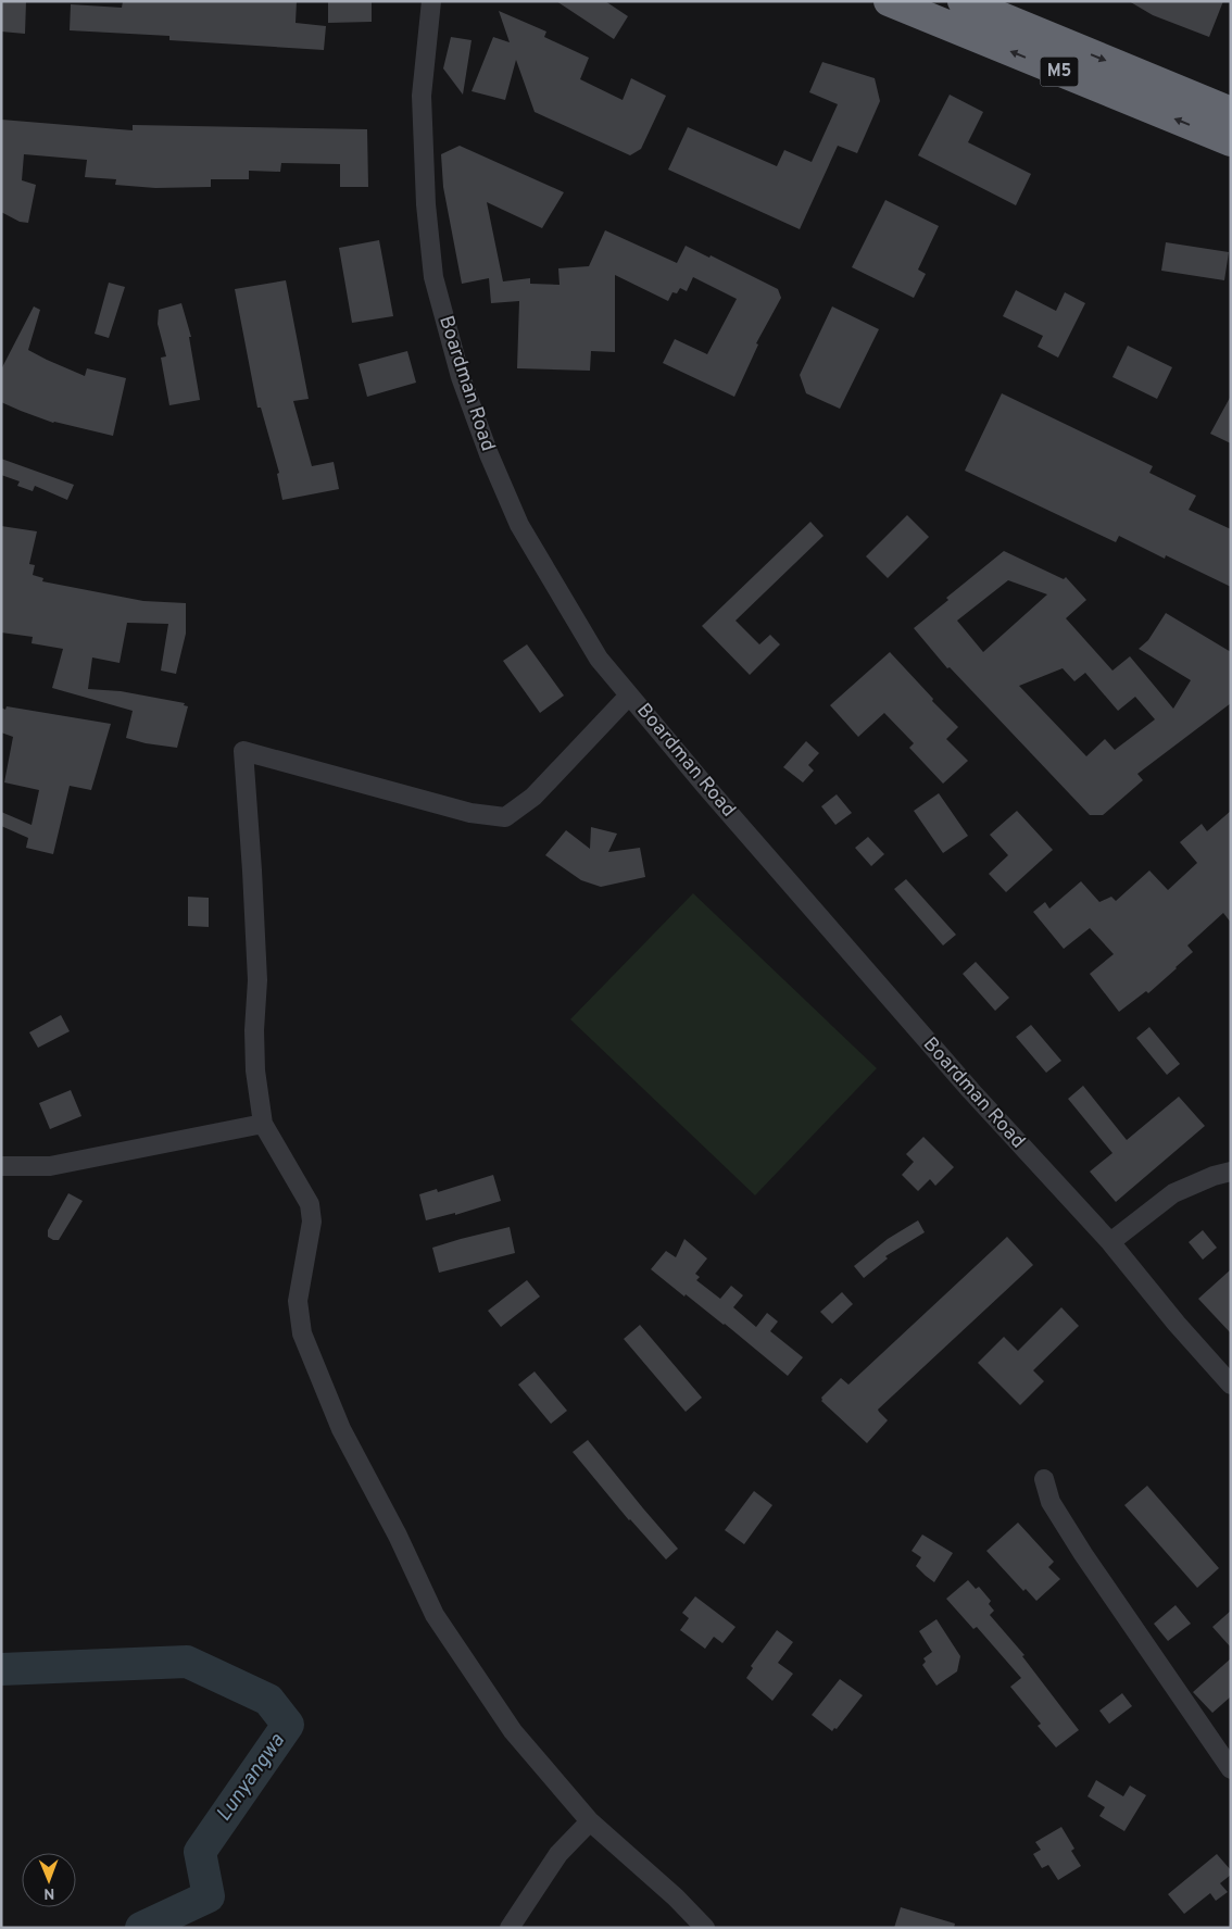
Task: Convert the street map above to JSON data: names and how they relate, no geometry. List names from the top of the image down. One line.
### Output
{"streets":{"highway":["M5"],"street":["Boardman Road"]},"water":["Lunyangwa"],"north":"bottom"}
